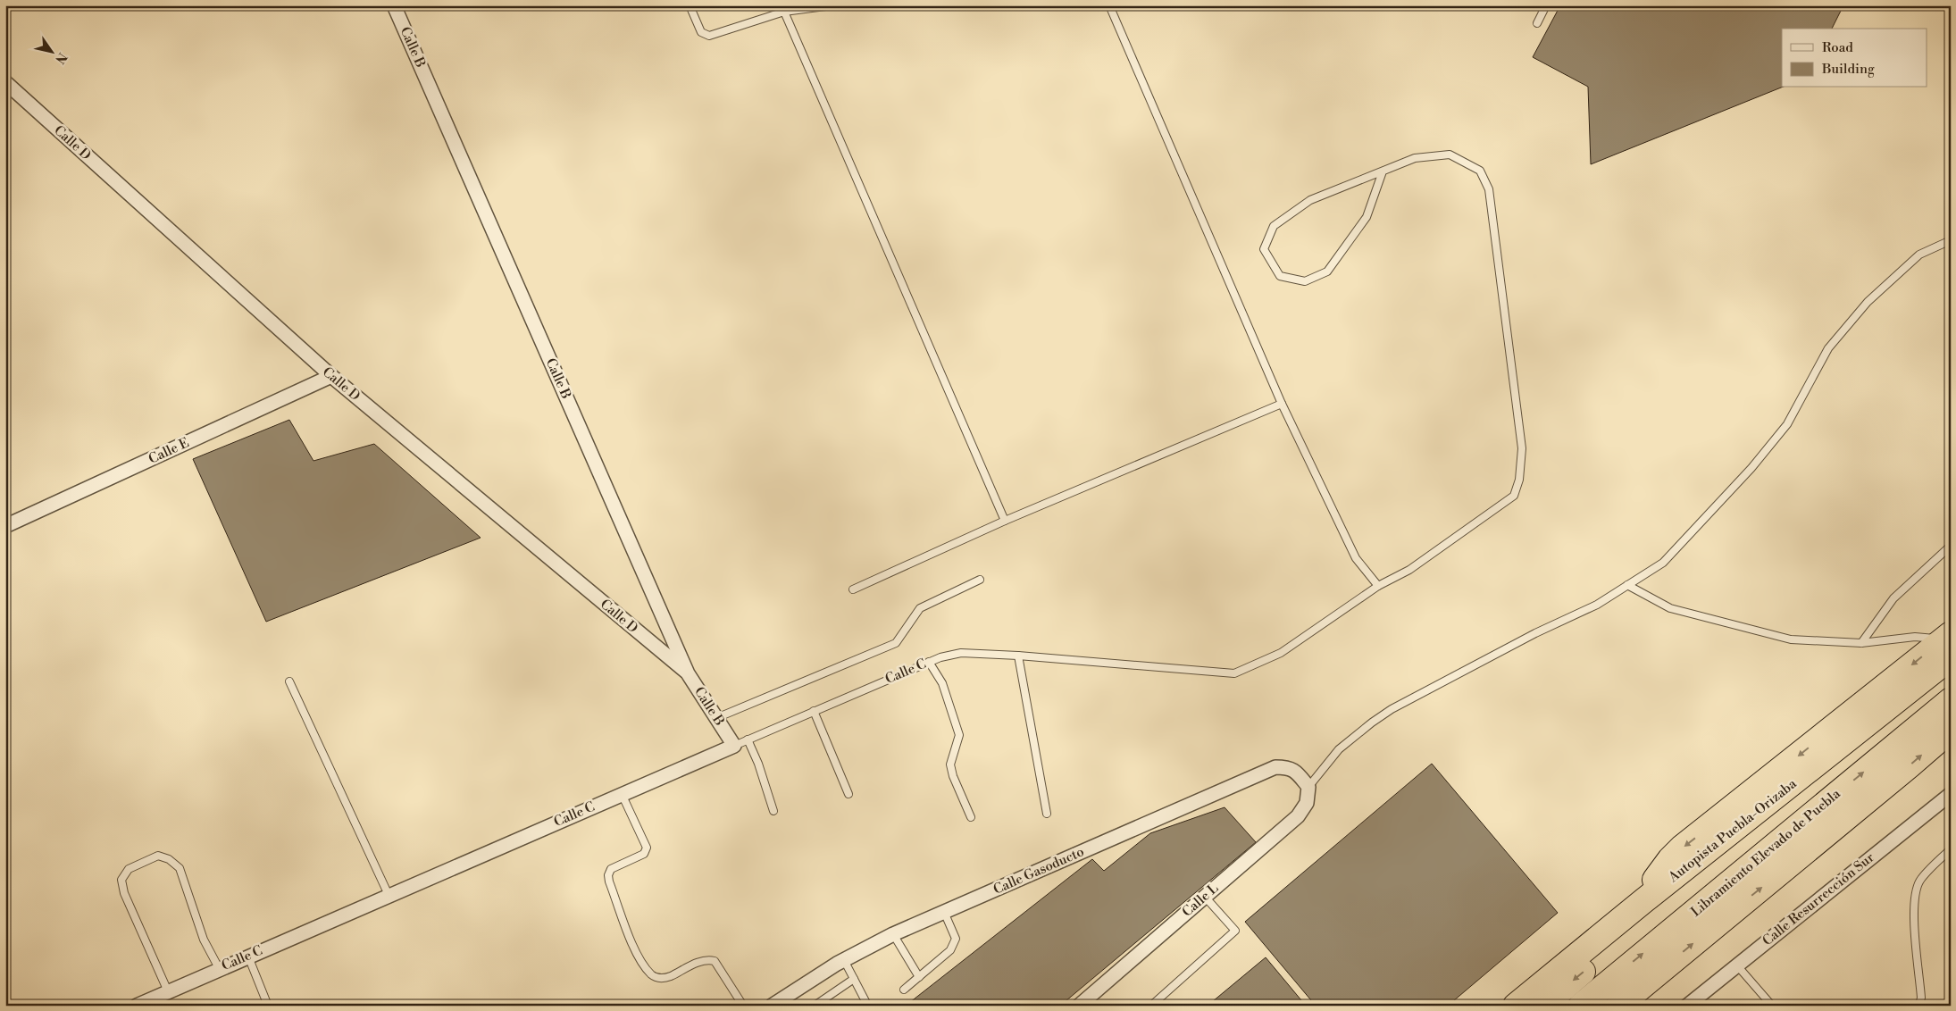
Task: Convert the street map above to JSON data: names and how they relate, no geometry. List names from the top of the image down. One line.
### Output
{"streets":{"highway":["Libramiento Elevado de Puebla"],"street":["Calle B","Calle D","Calle E","Calle C","Calle Gasoducto","Calle Resurrección Sur","Calle L"]},"crossings":[["Calle B","Calle D"],["Calle B","Calle C"],["Calle D","Calle E"],["Calle Gasoducto","Calle L"]],"legend":["Road","Building"],"north":"bottom right"}
